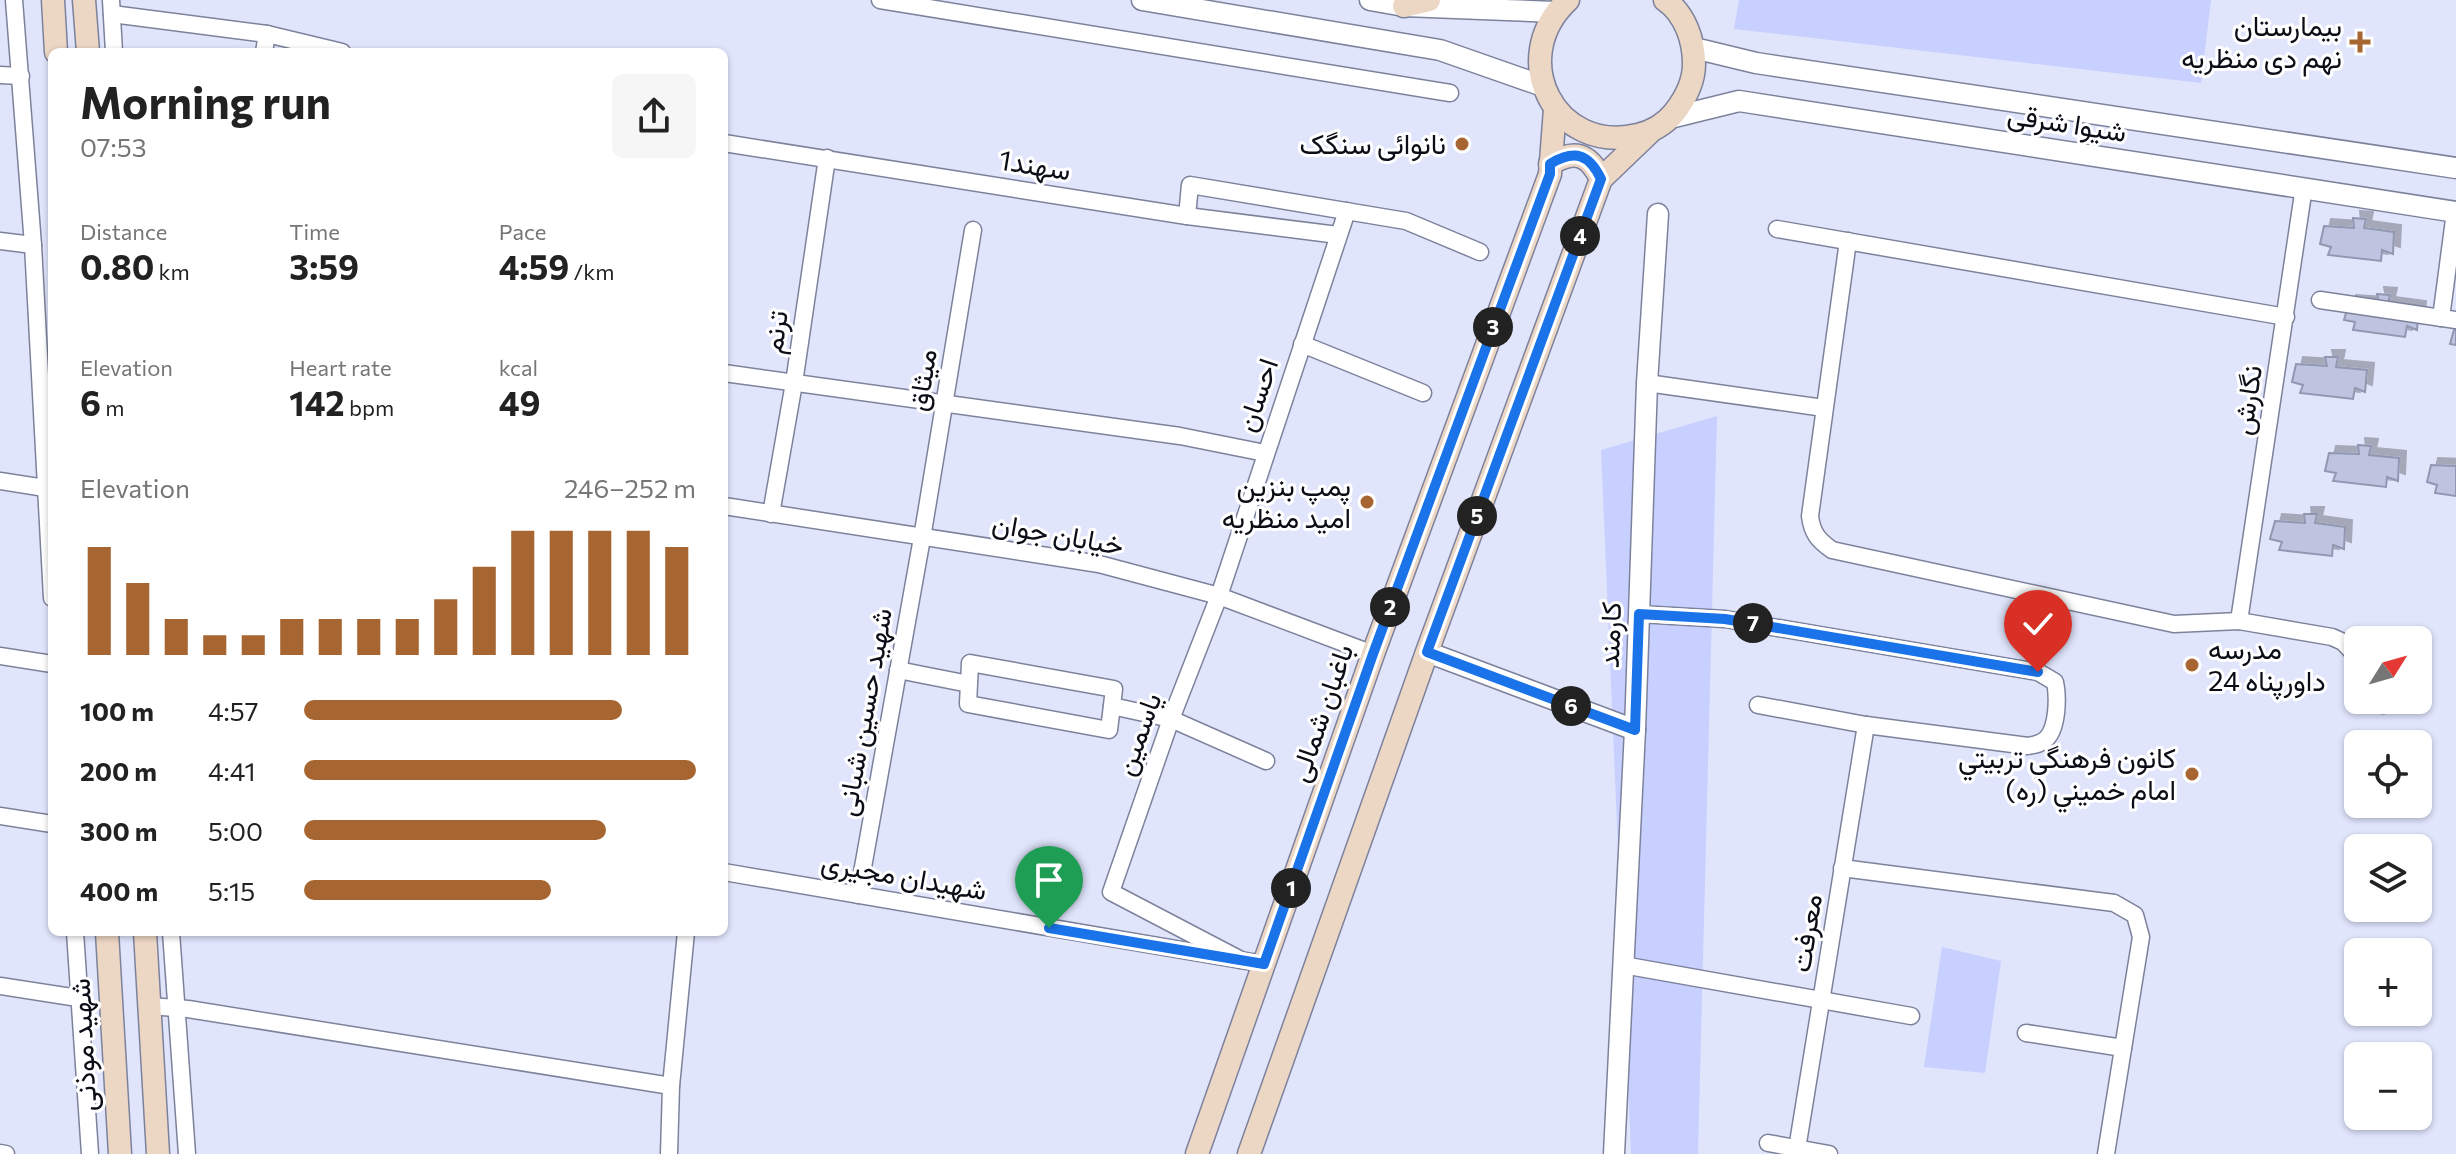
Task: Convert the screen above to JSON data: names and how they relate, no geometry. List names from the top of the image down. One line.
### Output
{"streets":{"main road":["باغبان شمالی","شهید موذنی"],"street":["شیوا شرقی","1سهند","ترنم","میثاق","احسان","نگارش","خیابان جوان","کارمند","شهید حسین شبانی","یاسمین","شهیدان مجیری","معرفت"]},"crossings":[["شیوا شرقی","نگارش"],["1سهند","ترنم"],["1سهند","احسان"],["ترنم","خیابان جوان"],["میثاق","خیابان جوان"],["میثاق","شهید حسین شبانی"],["احسان","خیابان جوان"],["احسان","یاسمین"],["خیابان جوان","شهید حسین شبانی"],["خیابان جوان","باغبان شمالی"],["خیابان جوان","یاسمین"],["شهید حسین شبانی","شهیدان مجیری"],["باغبان شمالی","شهیدان مجیری"],["یاسمین","شهیدان مجیری"]],"places":{"health":["بیمارستان نهم دی منظریه"],"other":["نانوائی سنگک","پمپ بنزین امید منظریه","مدرسه داورپناه 24","كانون فرهنگي تربيتي امام خميني (ره)"]},"north":"top right","page":{"heading":["Morning run","07:53"],"stats":[["Distance","0.80 km"],["Time","3:59"],["Pace","4:59 /km"],["Elevation","6 m"],["Heart rate","142 bpm"],["kcal","49"]],"pins":["4","3","5","2","7","6","1"],"chart":["Elevation","246–252 m"],"map_buttons":["+","−"],"list":[{"name":"100 m","note":"4:57"},{"name":"200 m","note":"4:41"},{"name":"300 m","note":"5:00"},{"name":"400 m","note":"5:15"}]}}
